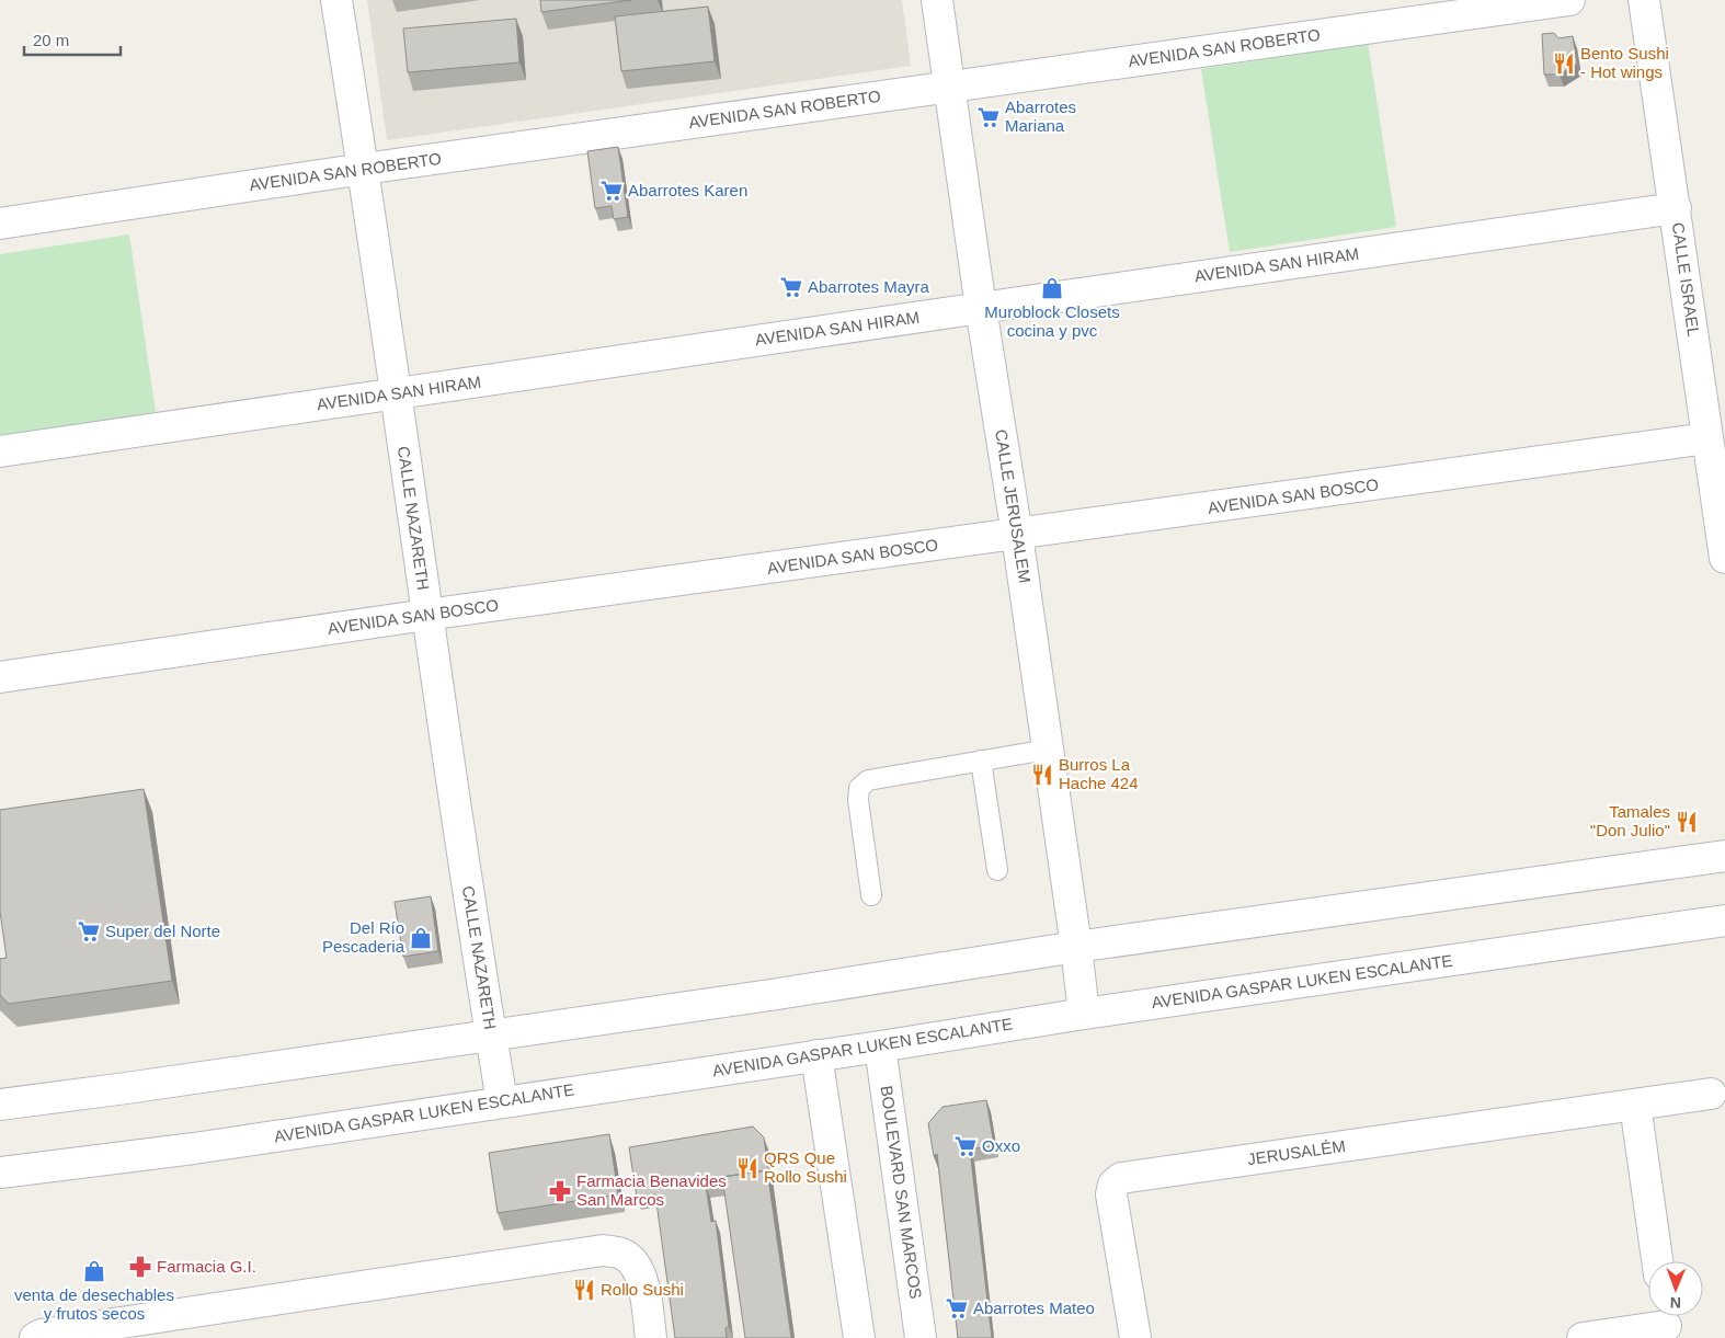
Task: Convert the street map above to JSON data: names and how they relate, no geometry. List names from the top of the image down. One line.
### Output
{"streets":{"street":["AVENIDA SAN ROBERTO","AVENIDA SAN HIRAM","CALLE ISRAEL","AVENIDA SAN BOSCO","CALLE JERUSALEM","CALLE NAZARETH","AVENIDA GASPAR LUKEN ESCALANTE","JERUSALÉM","BOULEVARD SAN MARCOS"]},"crossings":[["AVENIDA SAN ROBERTO","CALLE JERUSALEM"],["AVENIDA SAN ROBERTO","CALLE NAZARETH"],["AVENIDA SAN HIRAM","CALLE ISRAEL"],["AVENIDA SAN HIRAM","CALLE JERUSALEM"],["AVENIDA SAN HIRAM","CALLE NAZARETH"],["CALLE ISRAEL","AVENIDA SAN BOSCO"],["AVENIDA SAN BOSCO","CALLE JERUSALEM"],["AVENIDA SAN BOSCO","CALLE NAZARETH"],["CALLE JERUSALEM","AVENIDA GASPAR LUKEN ESCALANTE"],["CALLE NAZARETH","AVENIDA GASPAR LUKEN ESCALANTE"],["AVENIDA GASPAR LUKEN ESCALANTE","BOULEVARD SAN MARCOS"]],"places":{"restaurant":["Bento Sushi - Hot wings","Burros La Hache 424","Tamales \"Don Julio\"","QRS Que Rollo Sushi","Rollo Sushi"],"supermarket":["Abarrotes Mariana","Abarrotes Karen","Abarrotes Mayra","Super del Norte","Oxxo","Abarrotes Mateo"],"shop":["Muroblock Closets cocina y pvc","Del Río Pescaderia","venta de desechables y frutos secos"],"pharmacy":["Farmacia Benavides San Marcos","Farmacia G.I."]},"scale_bar":"20 m","north":"bottom"}
